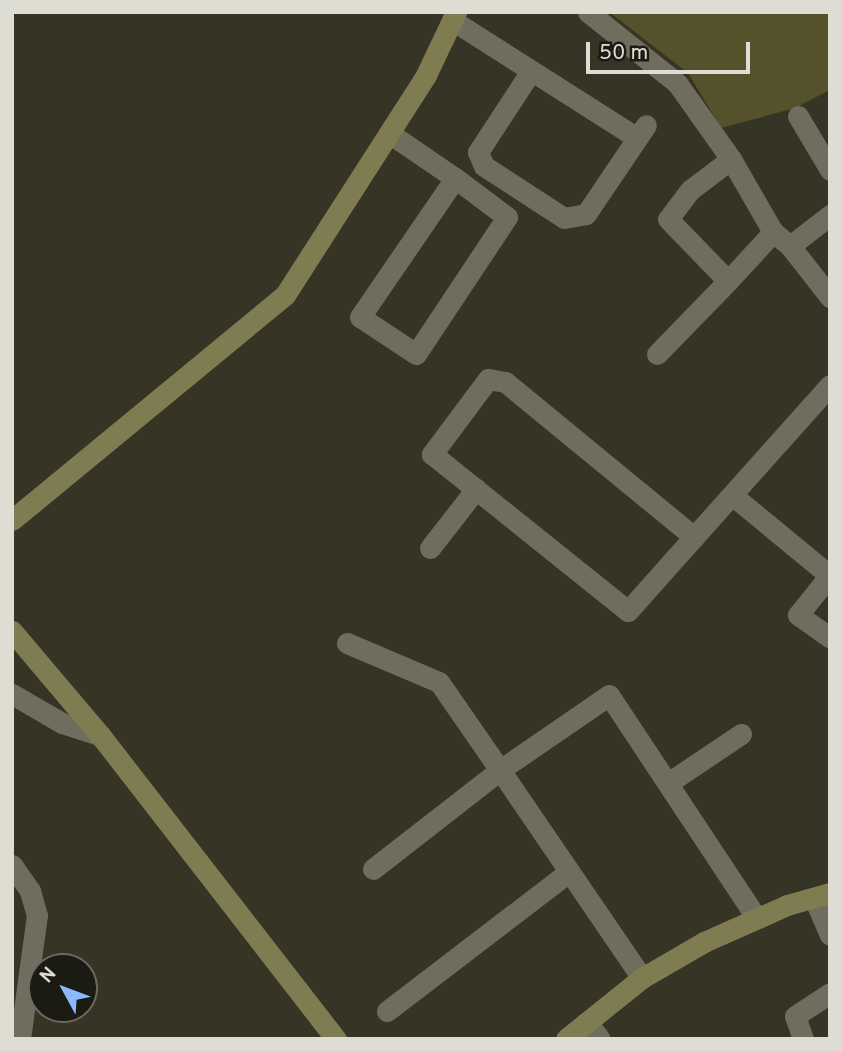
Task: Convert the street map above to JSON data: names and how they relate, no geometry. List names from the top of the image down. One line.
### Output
{"scale_bar":"50 m","north":"top left"}
